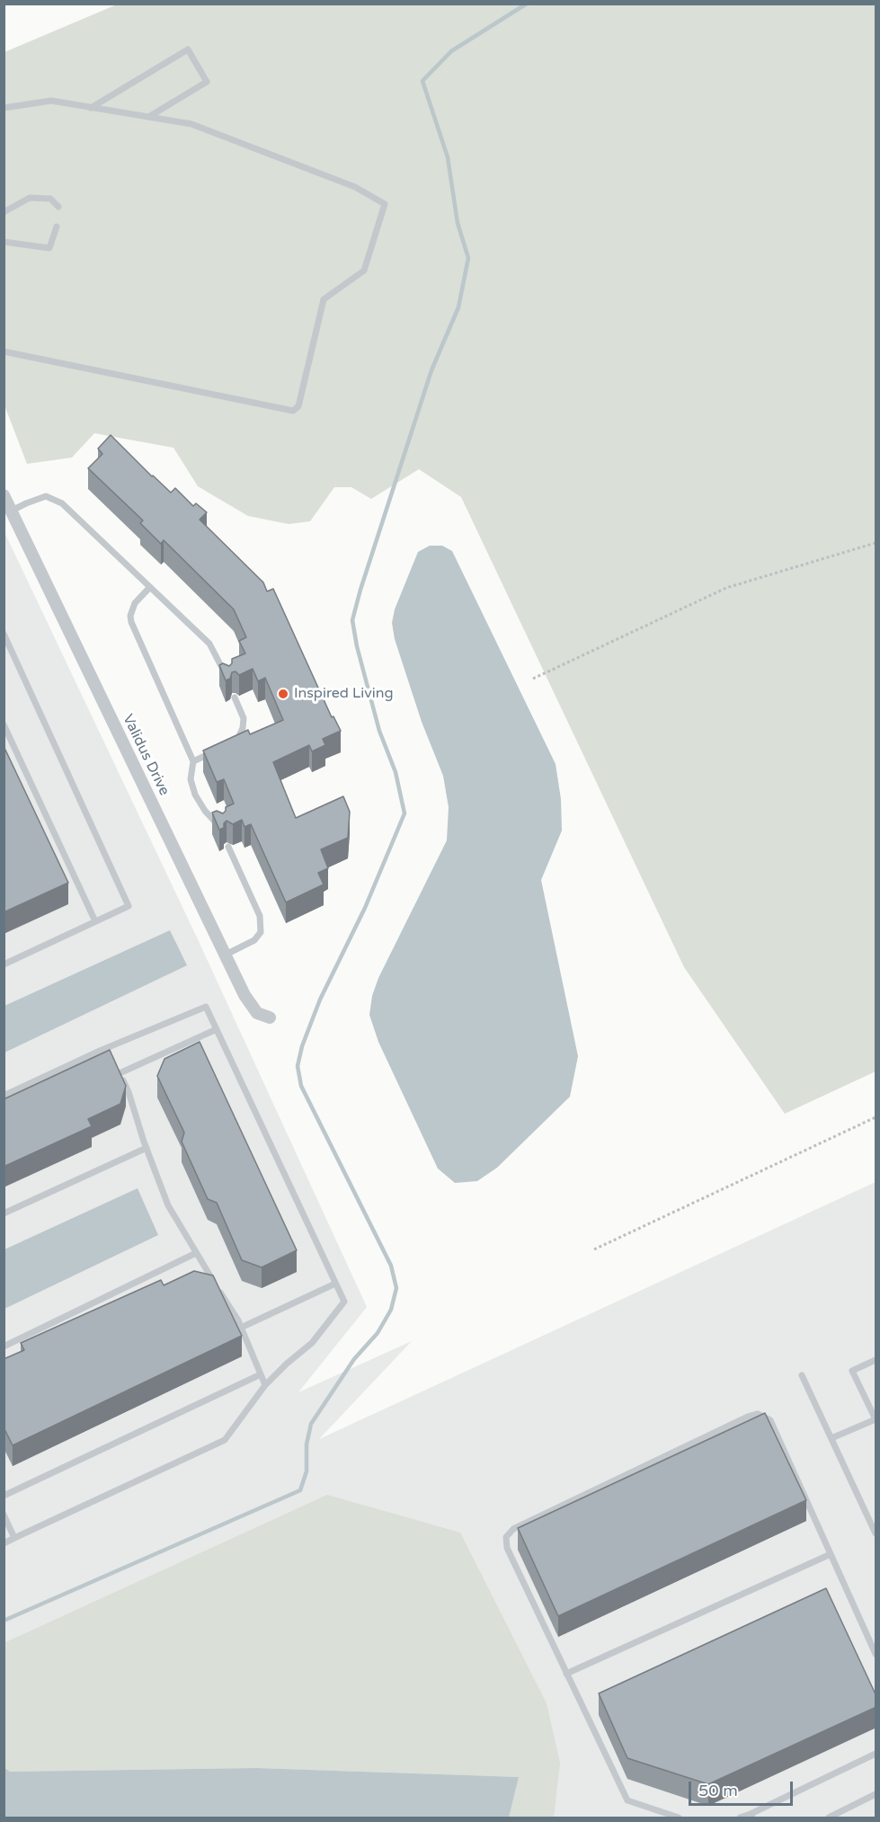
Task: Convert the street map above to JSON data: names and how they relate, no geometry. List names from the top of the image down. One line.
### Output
{"streets":{"street":["Validus Drive"]},"places":["Inspired Living"],"scale_bar":"50 m"}
